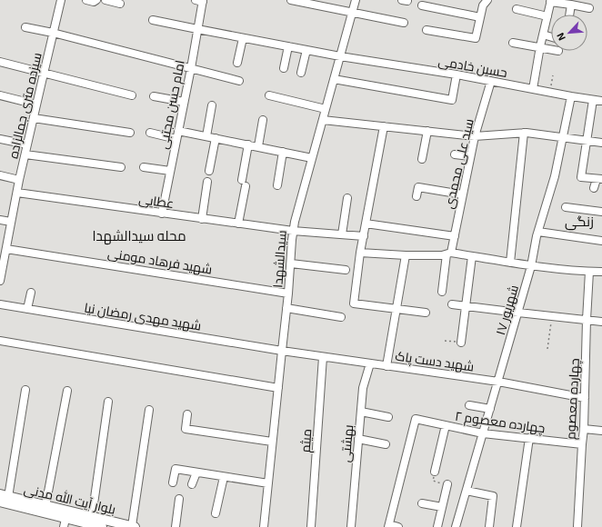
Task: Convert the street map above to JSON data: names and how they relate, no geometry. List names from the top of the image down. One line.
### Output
{"streets":{"main road":["بلوار آیت الله مدنی"],"street":["حسین خادمی","امام حسن مجتبی","سیزده متری جمالزاده","سید علی محمدی","عطایی","سیدالشهدا","شهید فرهاد مومنی","۱۷ شهریور","شهید مهدی رمضان نیا","شهید دست پاک","چهارده معصوم","چهارده معصوم ۲","میثم","بهشتی"]},"crossings":[["حسین خادمی","امام حسن مجتبی"],["حسین خادمی","سید علی محمدی"],["حسین خادمی","سیدالشهدا"],["حسین خادمی","۱۷ شهریور"],["امام حسن مجتبی","عطایی"],["سیزده متری جمالزاده","عطایی"],["سیزده متری جمالزاده","شهید فرهاد مومنی"],["عطایی","سیدالشهدا"],["سیدالشهدا","شهید فرهاد مومنی"],["سیدالشهدا","شهید مهدی رمضان نیا"],["سیدالشهدا","شهید دست پاک"],["۱۷ شهریور","شهید دست پاک"],["۱۷ شهریور","چهارده معصوم ۲"],["شهید مهدی رمضان نیا","شهید دست پاک"],["شهید دست پاک","چهارده معصوم"],["شهید دست پاک","میثم"],["شهید دست پاک","بهشتی"],["چهارده معصوم","چهارده معصوم ۲"]],"districts":["زنگی","محله سیدالشهدا"],"north":"bottom left"}
